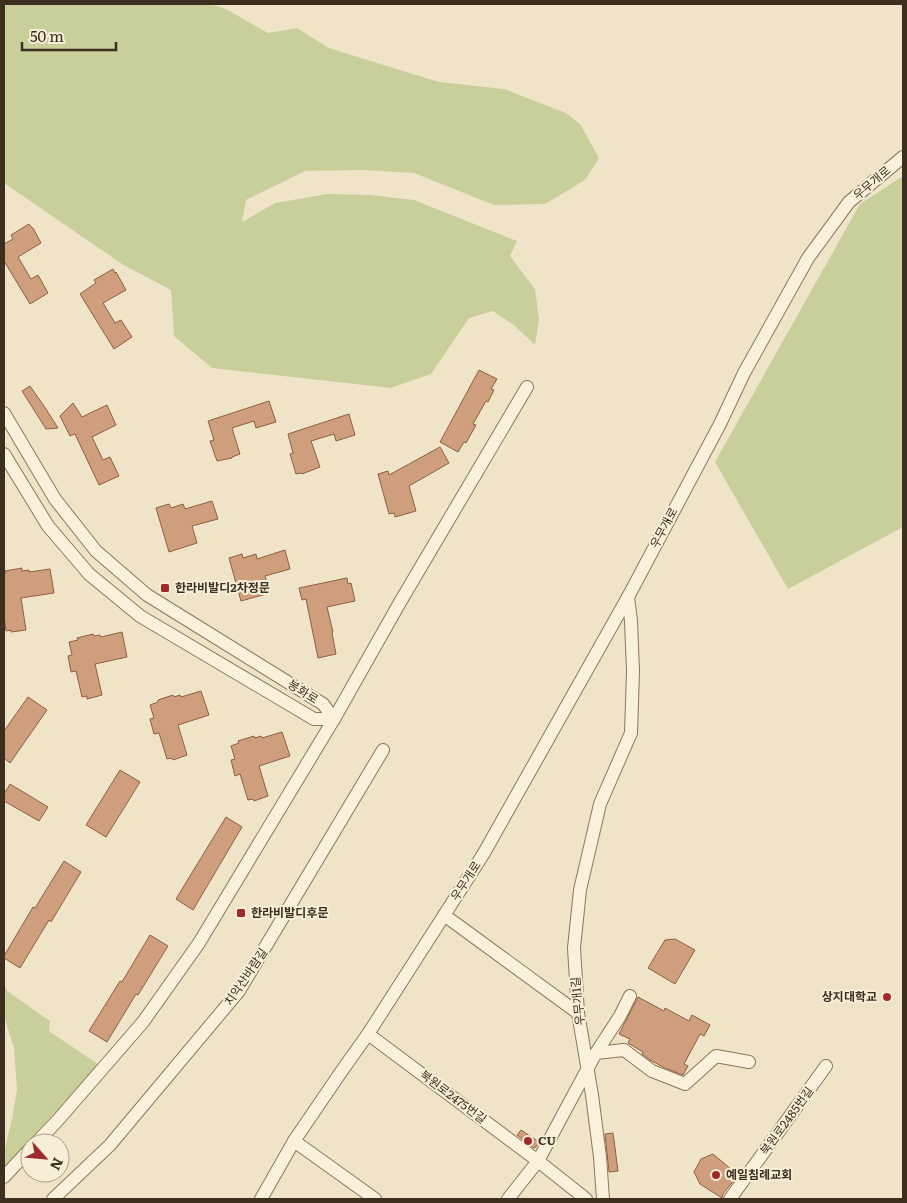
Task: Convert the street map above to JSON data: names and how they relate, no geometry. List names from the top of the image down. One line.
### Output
{"streets":{"street":["우무개로","봉화로","치악산바람길","우무개1길","북원로2475번길","북원로2485번길"]},"crossings":[["우무개로","우무개1길"],["우무개로","북원로2475번길"]],"places":{"transit":["한라비발디2차정문","한라비발디후문"],"other":["상지대학교","CU","예일침례교회"]},"scale_bar":"50 m","north":"bottom right"}
